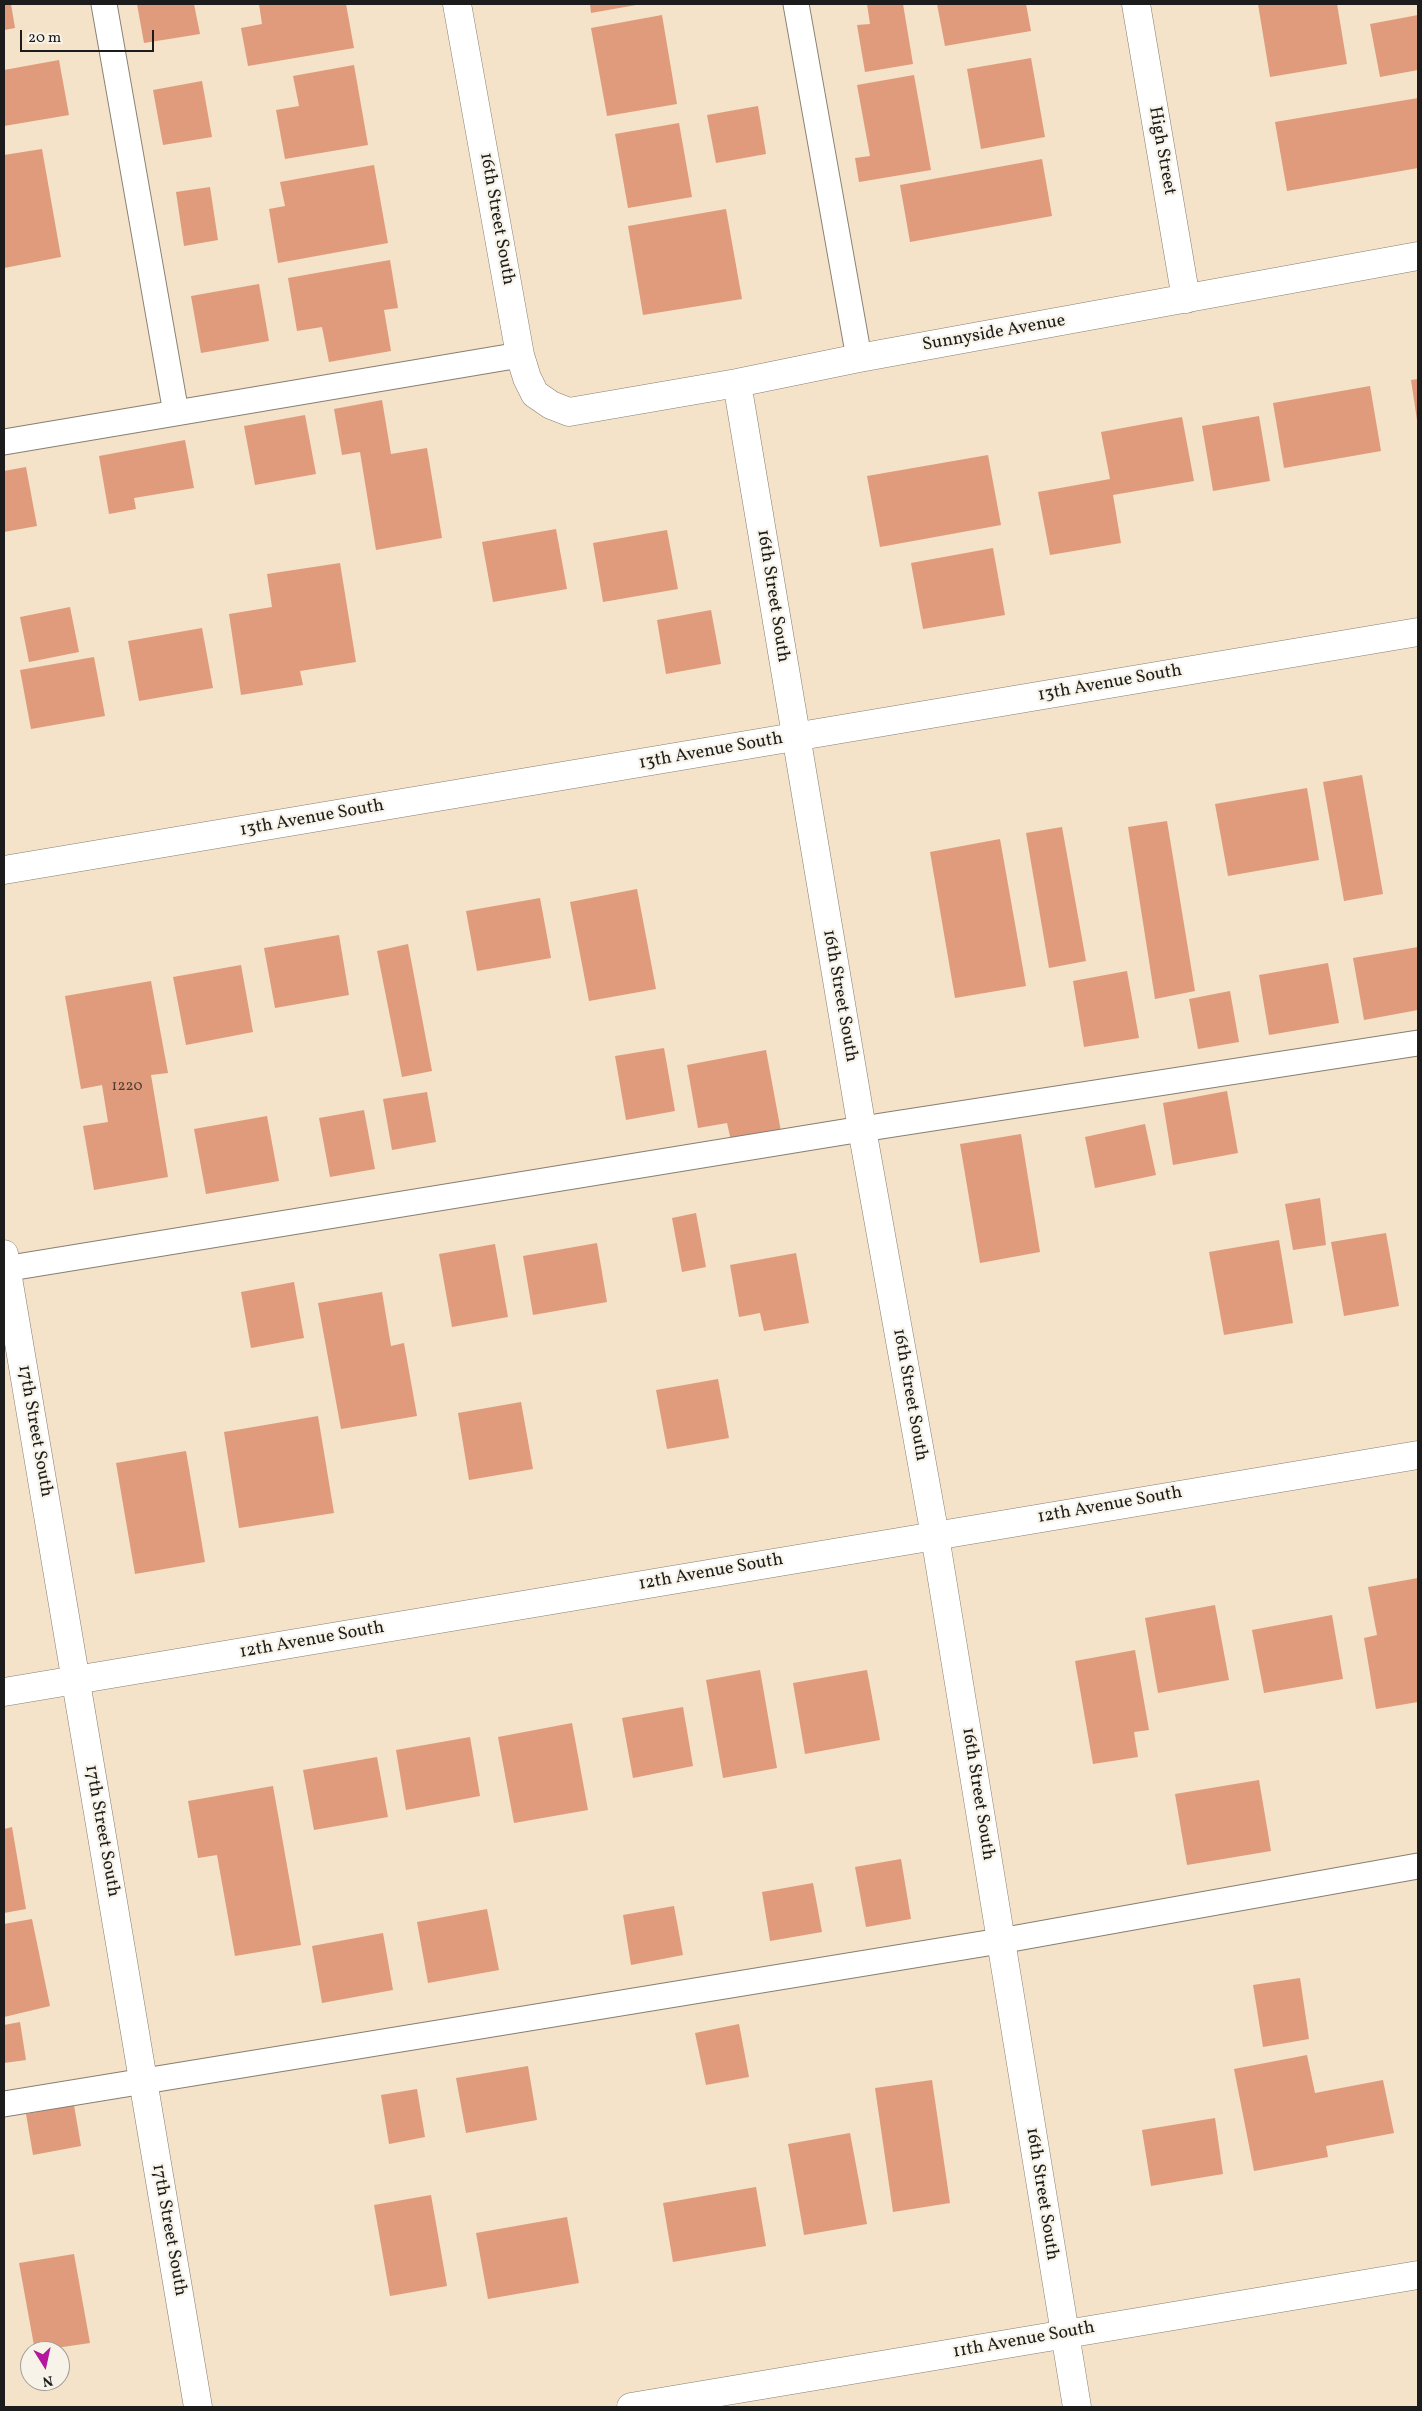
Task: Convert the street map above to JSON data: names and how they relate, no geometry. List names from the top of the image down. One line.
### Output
{"streets":{"street":["High Street","16th Street South","Sunnyside Avenue","13th Avenue South","17th Street South","12th Avenue South","11th Avenue South"]},"crossings":[["High Street","Sunnyside Avenue"],["16th Street South","Sunnyside Avenue"],["16th Street South","13th Avenue South"],["16th Street South","12th Avenue South"],["16th Street South","11th Avenue South"],["17th Street South","12th Avenue South"]],"house_numbers":["1220"],"scale_bar":"20 m","north":"bottom"}
